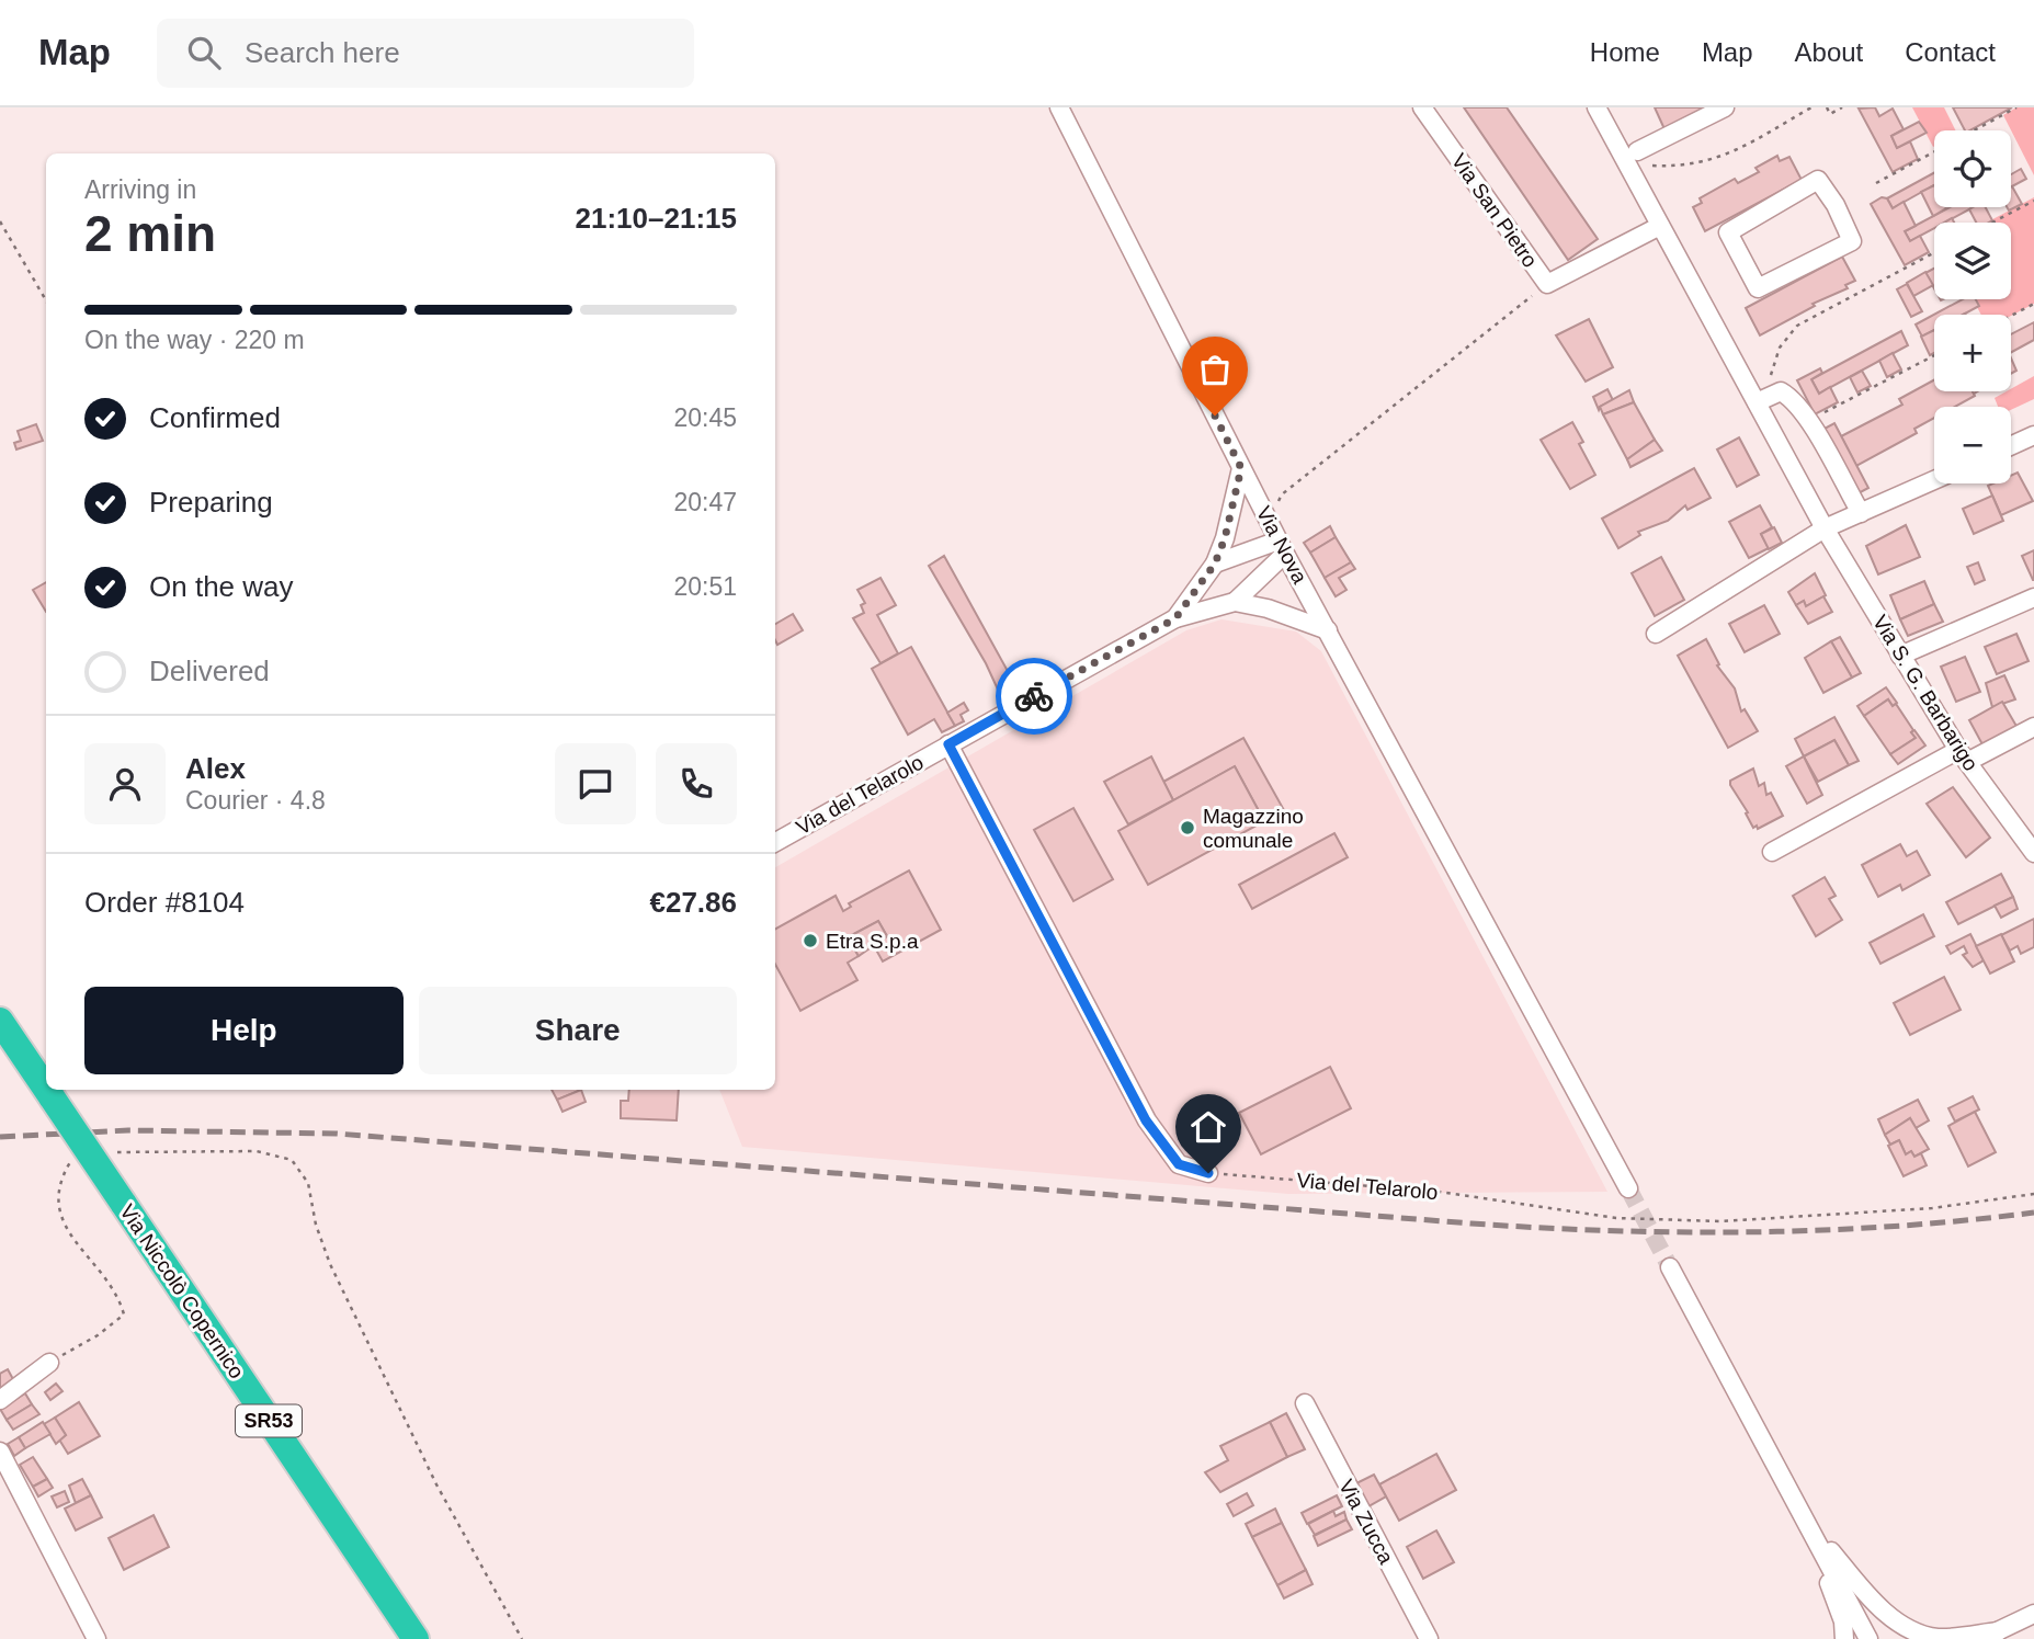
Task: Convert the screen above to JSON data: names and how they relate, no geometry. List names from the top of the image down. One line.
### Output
{"streets":{"highway":["Via Niccolò Copernico","SR53"],"street":["Via San Pietro","Via Nova","Via S. G. Barbarigo","Via del Telarolo","Via Zucca"]},"places":["Magazzino comunale","Etra S.p.a"],"page":{"header":"Map","search":"Search here","nav":["Home","Map","About","Contact"],"map_buttons":["+","−"],"heading":["2 min","Arriving in","21:10–21:15"],"panel":["Alex","Courier · 4.8","Order #8104","€27.86"],"bar":"On the way · 220 m","list":[["Confirmed","20:45"],["Preparing","20:47"],["On the way","20:51"],"Delivered"],"buttons":["Help","Share"]}}
